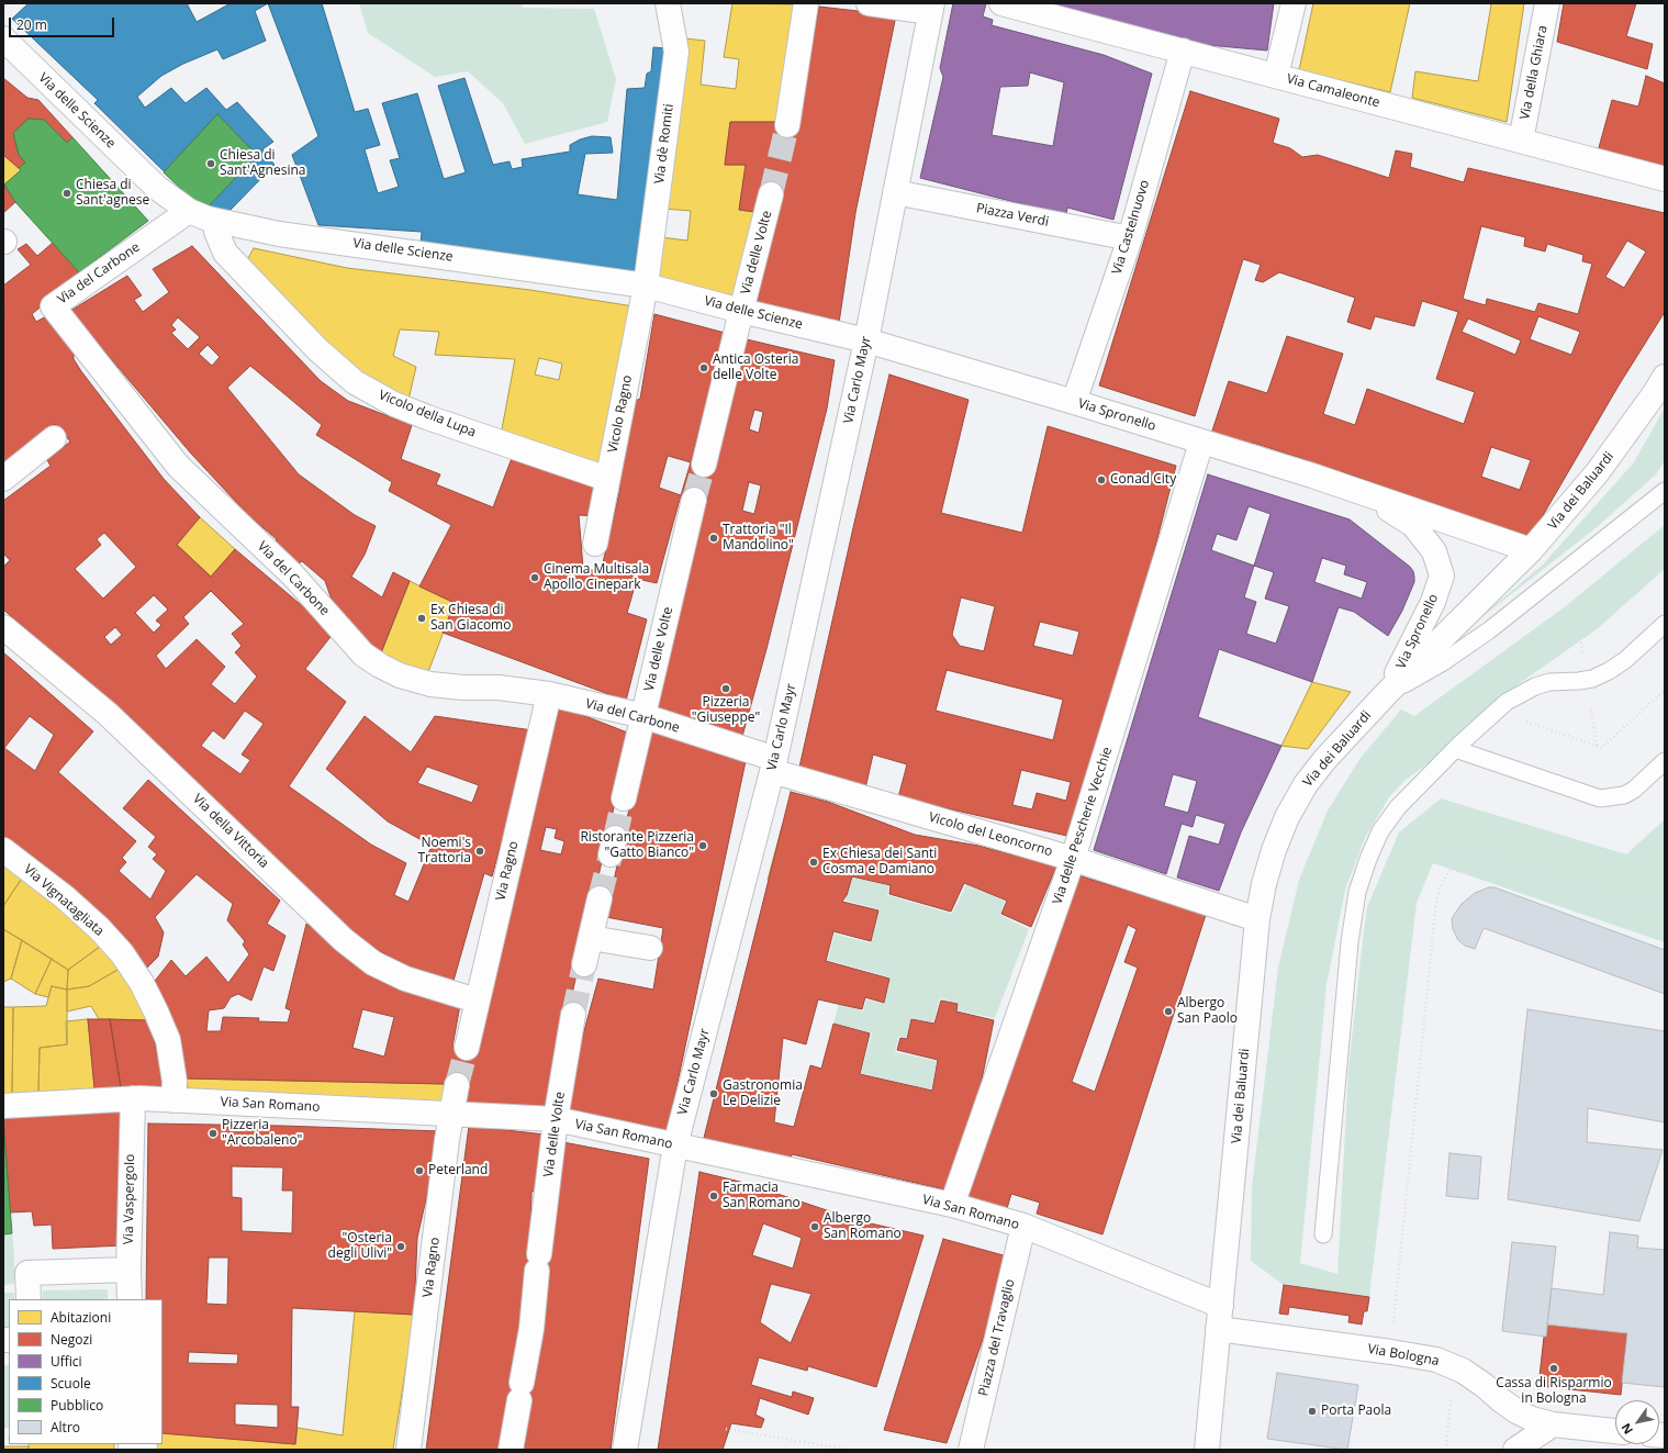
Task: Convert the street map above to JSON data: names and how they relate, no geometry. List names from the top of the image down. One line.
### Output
{"streets":{"street":["Via della Ghiara","Via Camaleonte","Via delle Scienze","Via dè Romiti","Piazza Verdi","Via Castelnuovo","Via delle Volte","Via del Carbone","Via Carlo Mayr","Vicolo della Lupa","Vicolo Ragno","Via Spronello","Via dei Baluardi","Via delle Pescherie Vecchie","Via della Vittoria","Vicolo del Leoncorno","Via Ragno","Via Vignatagliata","Via San Romano","Via Vaspergolo","Piazza del Travaglio","Via Bologna"]},"crossings":[["Via della Ghiara","Via Camaleonte"],["Via Camaleonte","Via Castelnuovo"],["Via delle Scienze","Via dè Romiti"],["Via delle Scienze","Via delle Volte"],["Via delle Scienze","Via del Carbone"],["Via delle Scienze","Via Carlo Mayr"],["Via delle Scienze","Vicolo della Lupa"],["Via delle Scienze","Vicolo Ragno"],["Via delle Scienze","Via Spronello"],["Via dè Romiti","Vicolo Ragno"],["Piazza Verdi","Via Castelnuovo"],["Piazza Verdi","Via Carlo Mayr"],["Via Castelnuovo","Via Spronello"],["Via delle Volte","Via del Carbone"],["Via delle Volte","Via San Romano"],["Via del Carbone","Via Carlo Mayr"],["Via del Carbone","Vicolo del Leoncorno"],["Via del Carbone","Via Ragno"],["Via Carlo Mayr","Via Spronello"],["Via Carlo Mayr","Vicolo del Leoncorno"],["Via Carlo Mayr","Via San Romano"],["Vicolo della Lupa","Vicolo Ragno"],["Via Spronello","Via dei Baluardi"],["Via Spronello","Via delle Pescherie Vecchie"],["Via dei Baluardi","Vicolo del Leoncorno"],["Via dei Baluardi","Via San Romano"],["Via dei Baluardi","Via Bologna"],["Via delle Pescherie Vecchie","Vicolo del Leoncorno"],["Via delle Pescherie Vecchie","Via San Romano"],["Via della Vittoria","Via Ragno"],["Via Ragno","Via San Romano"],["Via Vignatagliata","Via San Romano"],["Via San Romano","Via Vaspergolo"],["Via San Romano","Piazza del Travaglio"],["Via San Romano","Via Bologna"]],"places":["Chiesa di Sant'Agnesina","Chiesa di Sant'agnese","Antica Osteria delle Volte","Conad City","Trattoria \"Il Mandolino\"","Cinema Multisala Apollo Cinepark","Ex Chiesa di San Giacomo","Pizzeria \"Giuseppe\"","Ristorante Pizzeria \"Gatto Bianco\"","Noemi's Trattoria","Ex Chiesa dei Santi Cosma e Damiano","Albergo San Paolo","Gastronomia Le Delizie","Pizzeria \"Arcobaleno\"","Peterland","Farmacia San Romano","Albergo San Romano","\"Osteria degli Ulivi\"","Cassa di Risparmio in Bologna","Porta Paola"],"legend":["Abitazioni","Negozi","Uffici","Scuole","Pubblico","Altro"],"scale_bar":"20 m","north":"bottom left"}
